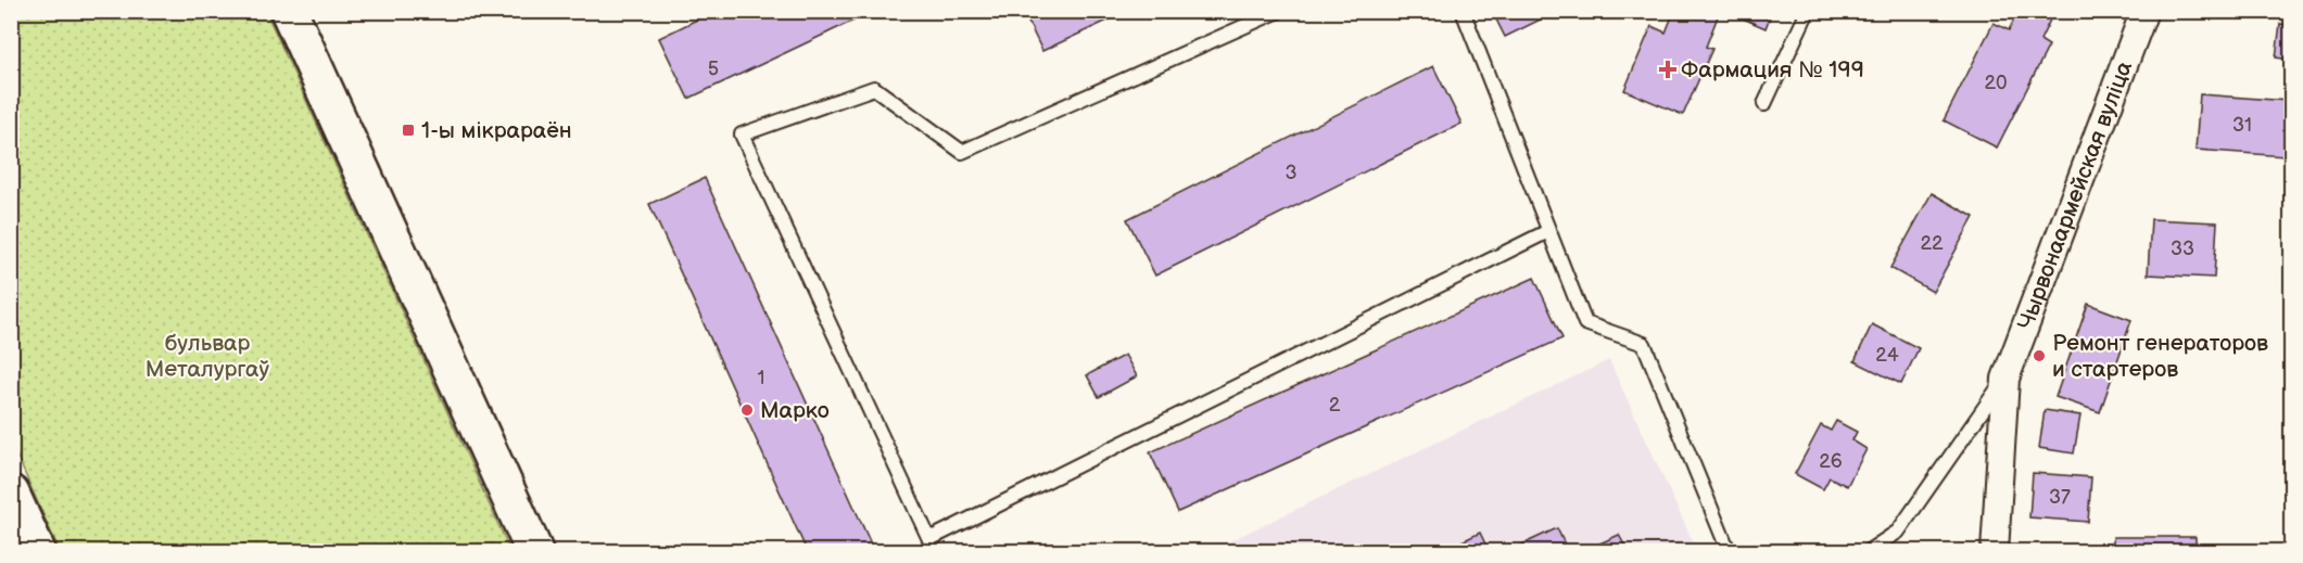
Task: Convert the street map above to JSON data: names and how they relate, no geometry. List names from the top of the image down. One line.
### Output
{"streets":{"street":["Чырвонаармейская вуліца"]},"parks":["бульвар Металургаў"],"places":{"health":["Фармация № 199"],"transit":["1-ы мікрараён"],"other":["Ремонт генераторов и стартеров","Марко"]},"house_numbers":["5","20","31","3","22","33","24","1","2","26","37"]}
